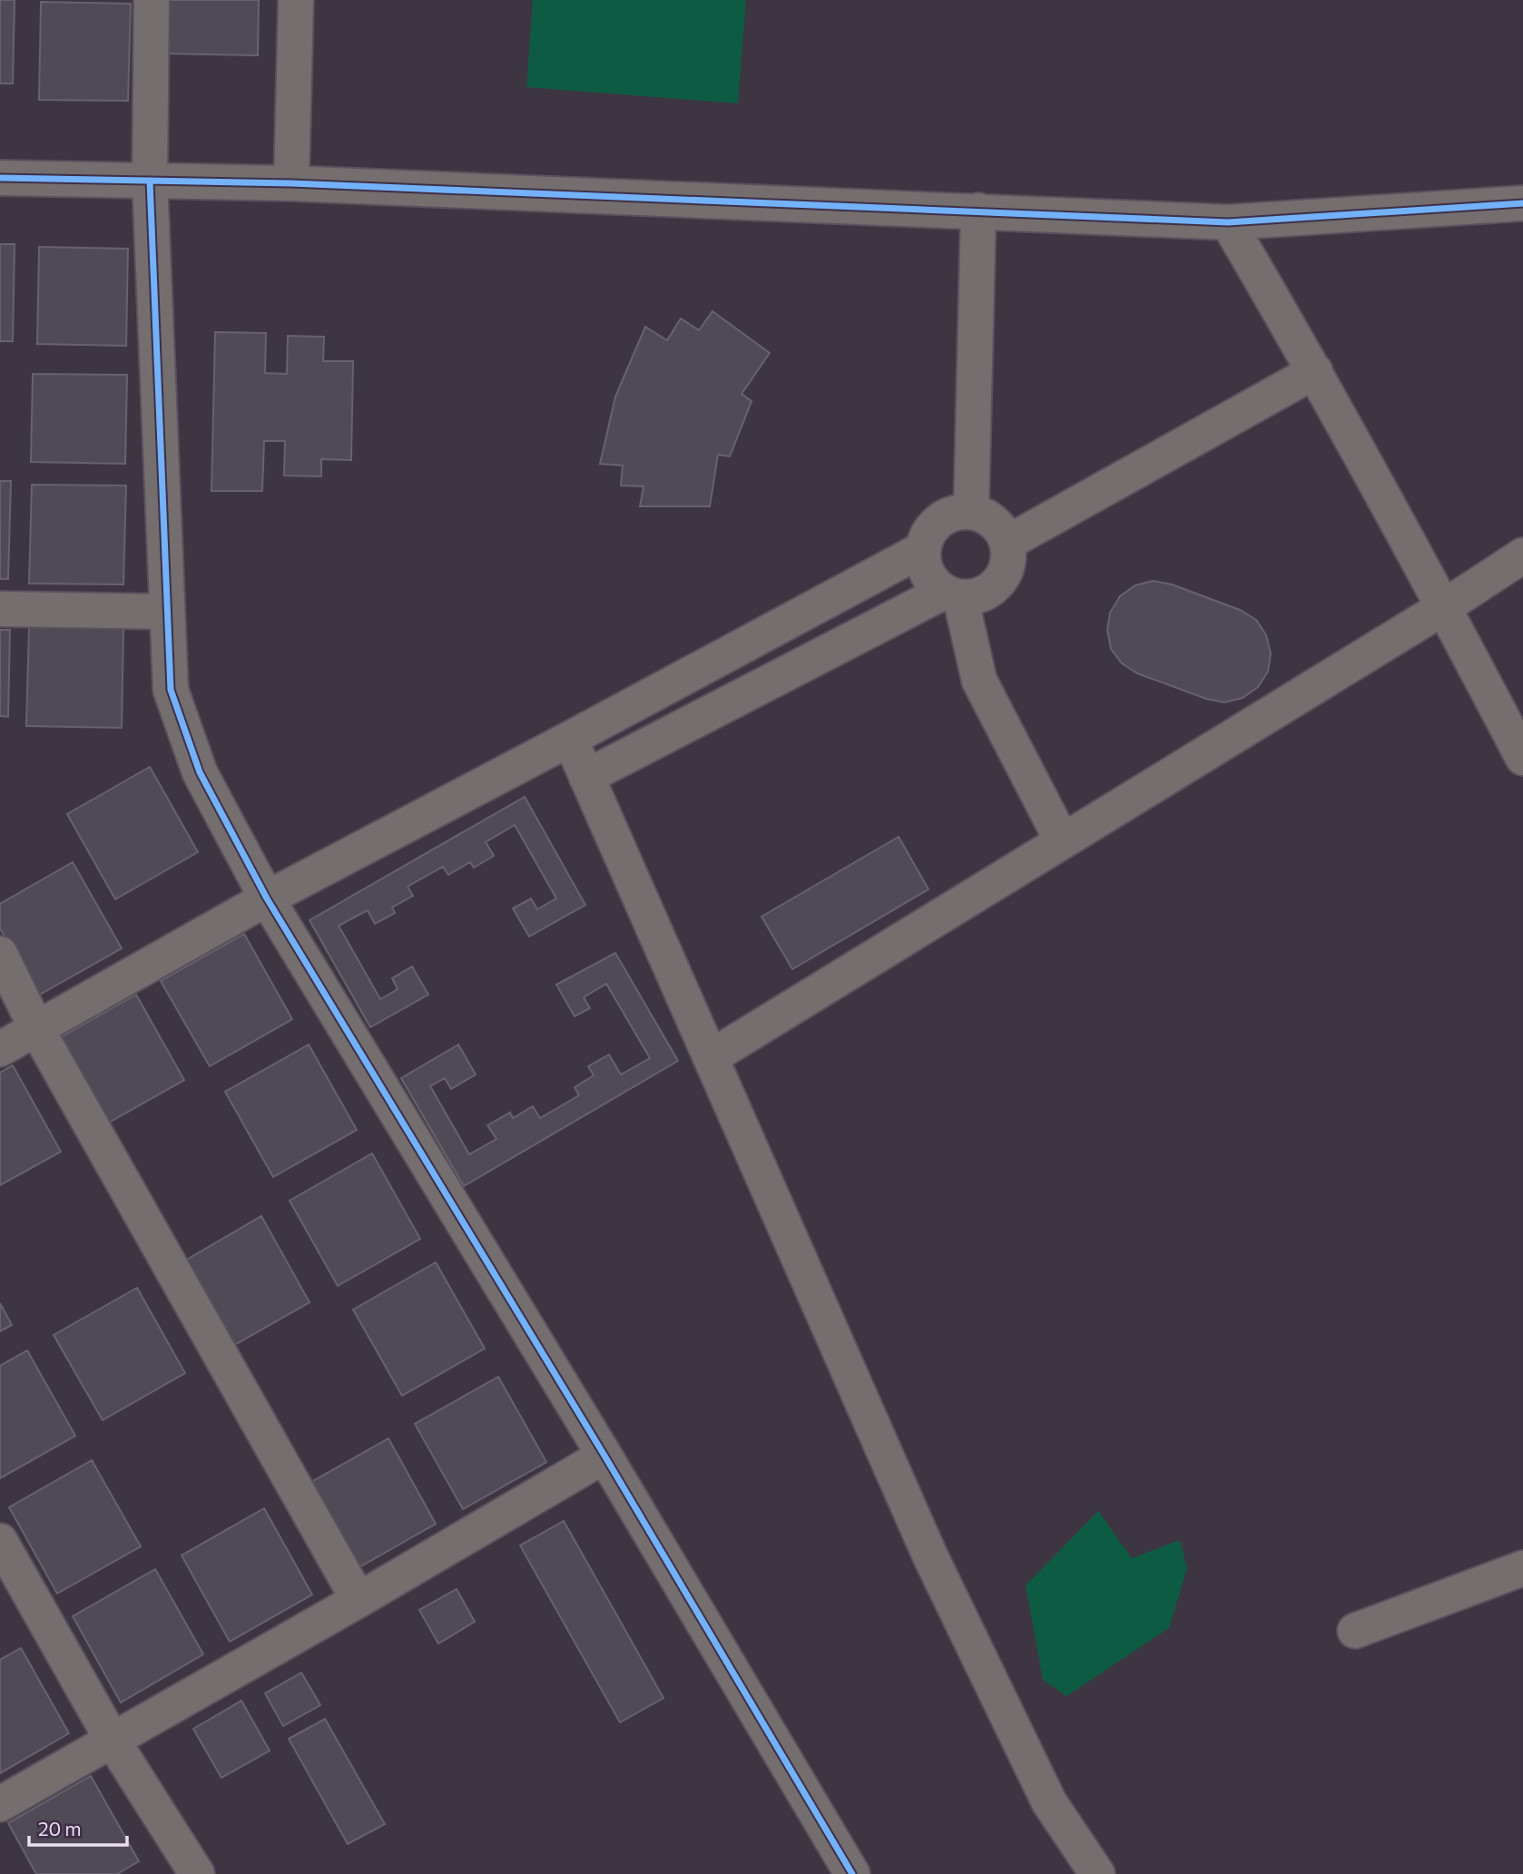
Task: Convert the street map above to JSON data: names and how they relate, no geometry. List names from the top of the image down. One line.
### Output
{"scale_bar":"20 m"}
